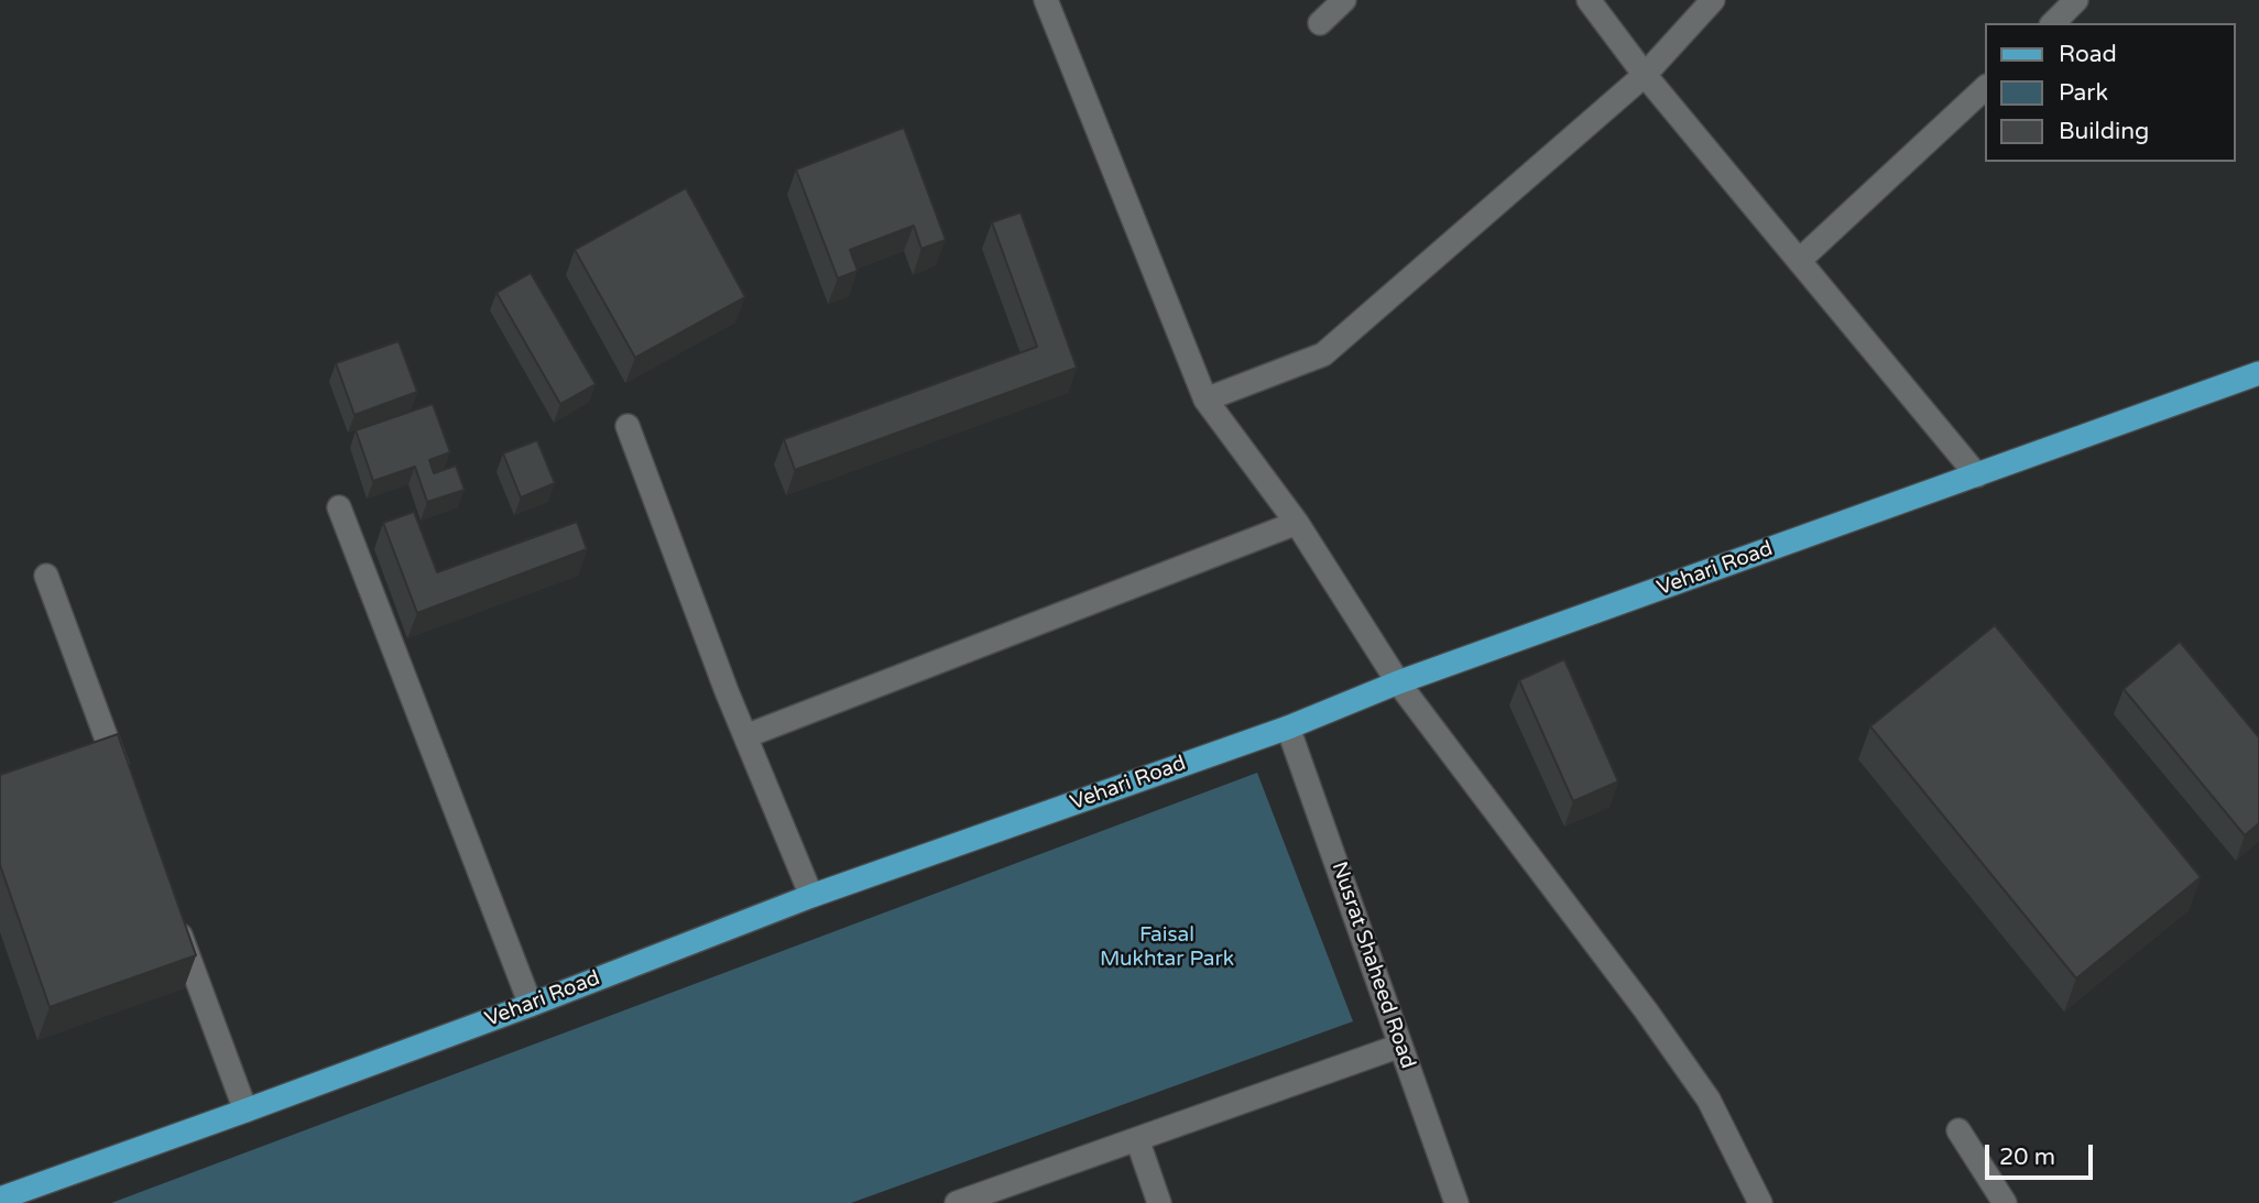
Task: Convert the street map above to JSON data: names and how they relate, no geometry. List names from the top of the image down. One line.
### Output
{"streets":{"main road":["Vehari Road"],"street":["Nusrat Shaheed Road"]},"crossings":[["Vehari Road","Nusrat Shaheed Road"]],"parks":["Faisal Mukhtar Park"],"legend":["Road","Park","Building"],"scale_bar":"20 m"}
